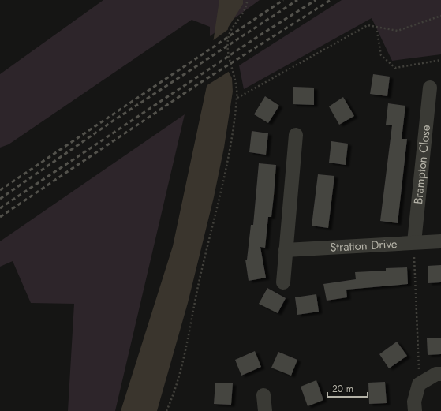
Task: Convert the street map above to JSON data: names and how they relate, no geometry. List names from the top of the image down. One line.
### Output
{"streets":{"street":["Brampton Close","Stratton Drive"]},"crossings":[["Brampton Close","Stratton Drive"]],"scale_bar":"20 m"}
